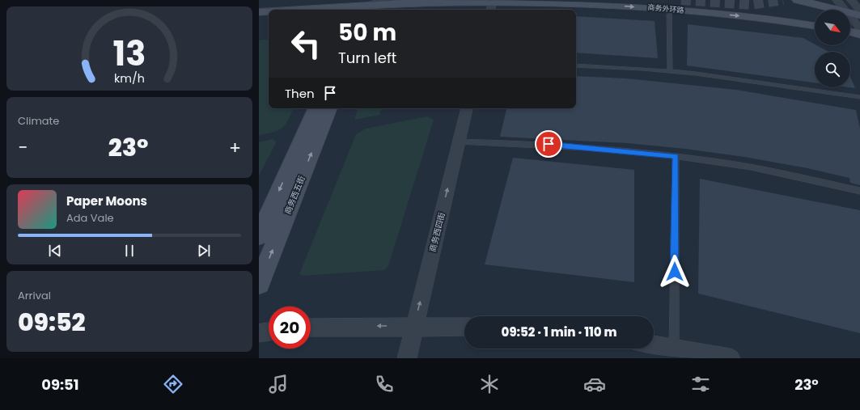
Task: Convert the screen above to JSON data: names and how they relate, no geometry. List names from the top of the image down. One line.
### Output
{"streets":{"street":["商务外环路","商务西五街","商务西四街"]},"one_way":["商务外环路","商务西四街"],"north":"bottom right","page":{"turn":["50 m","Turn left"],"then":"Then","tile":["Climate",["Arrival","09:52"]],"heat":["−","23°","+"],"song":["Paper Moons","Ada Vale"],"limit":"20","trip":"09:52 · 1 min · 110 m","tabs":["09:51","23°"],"gauge":["13","km/h"]}}
